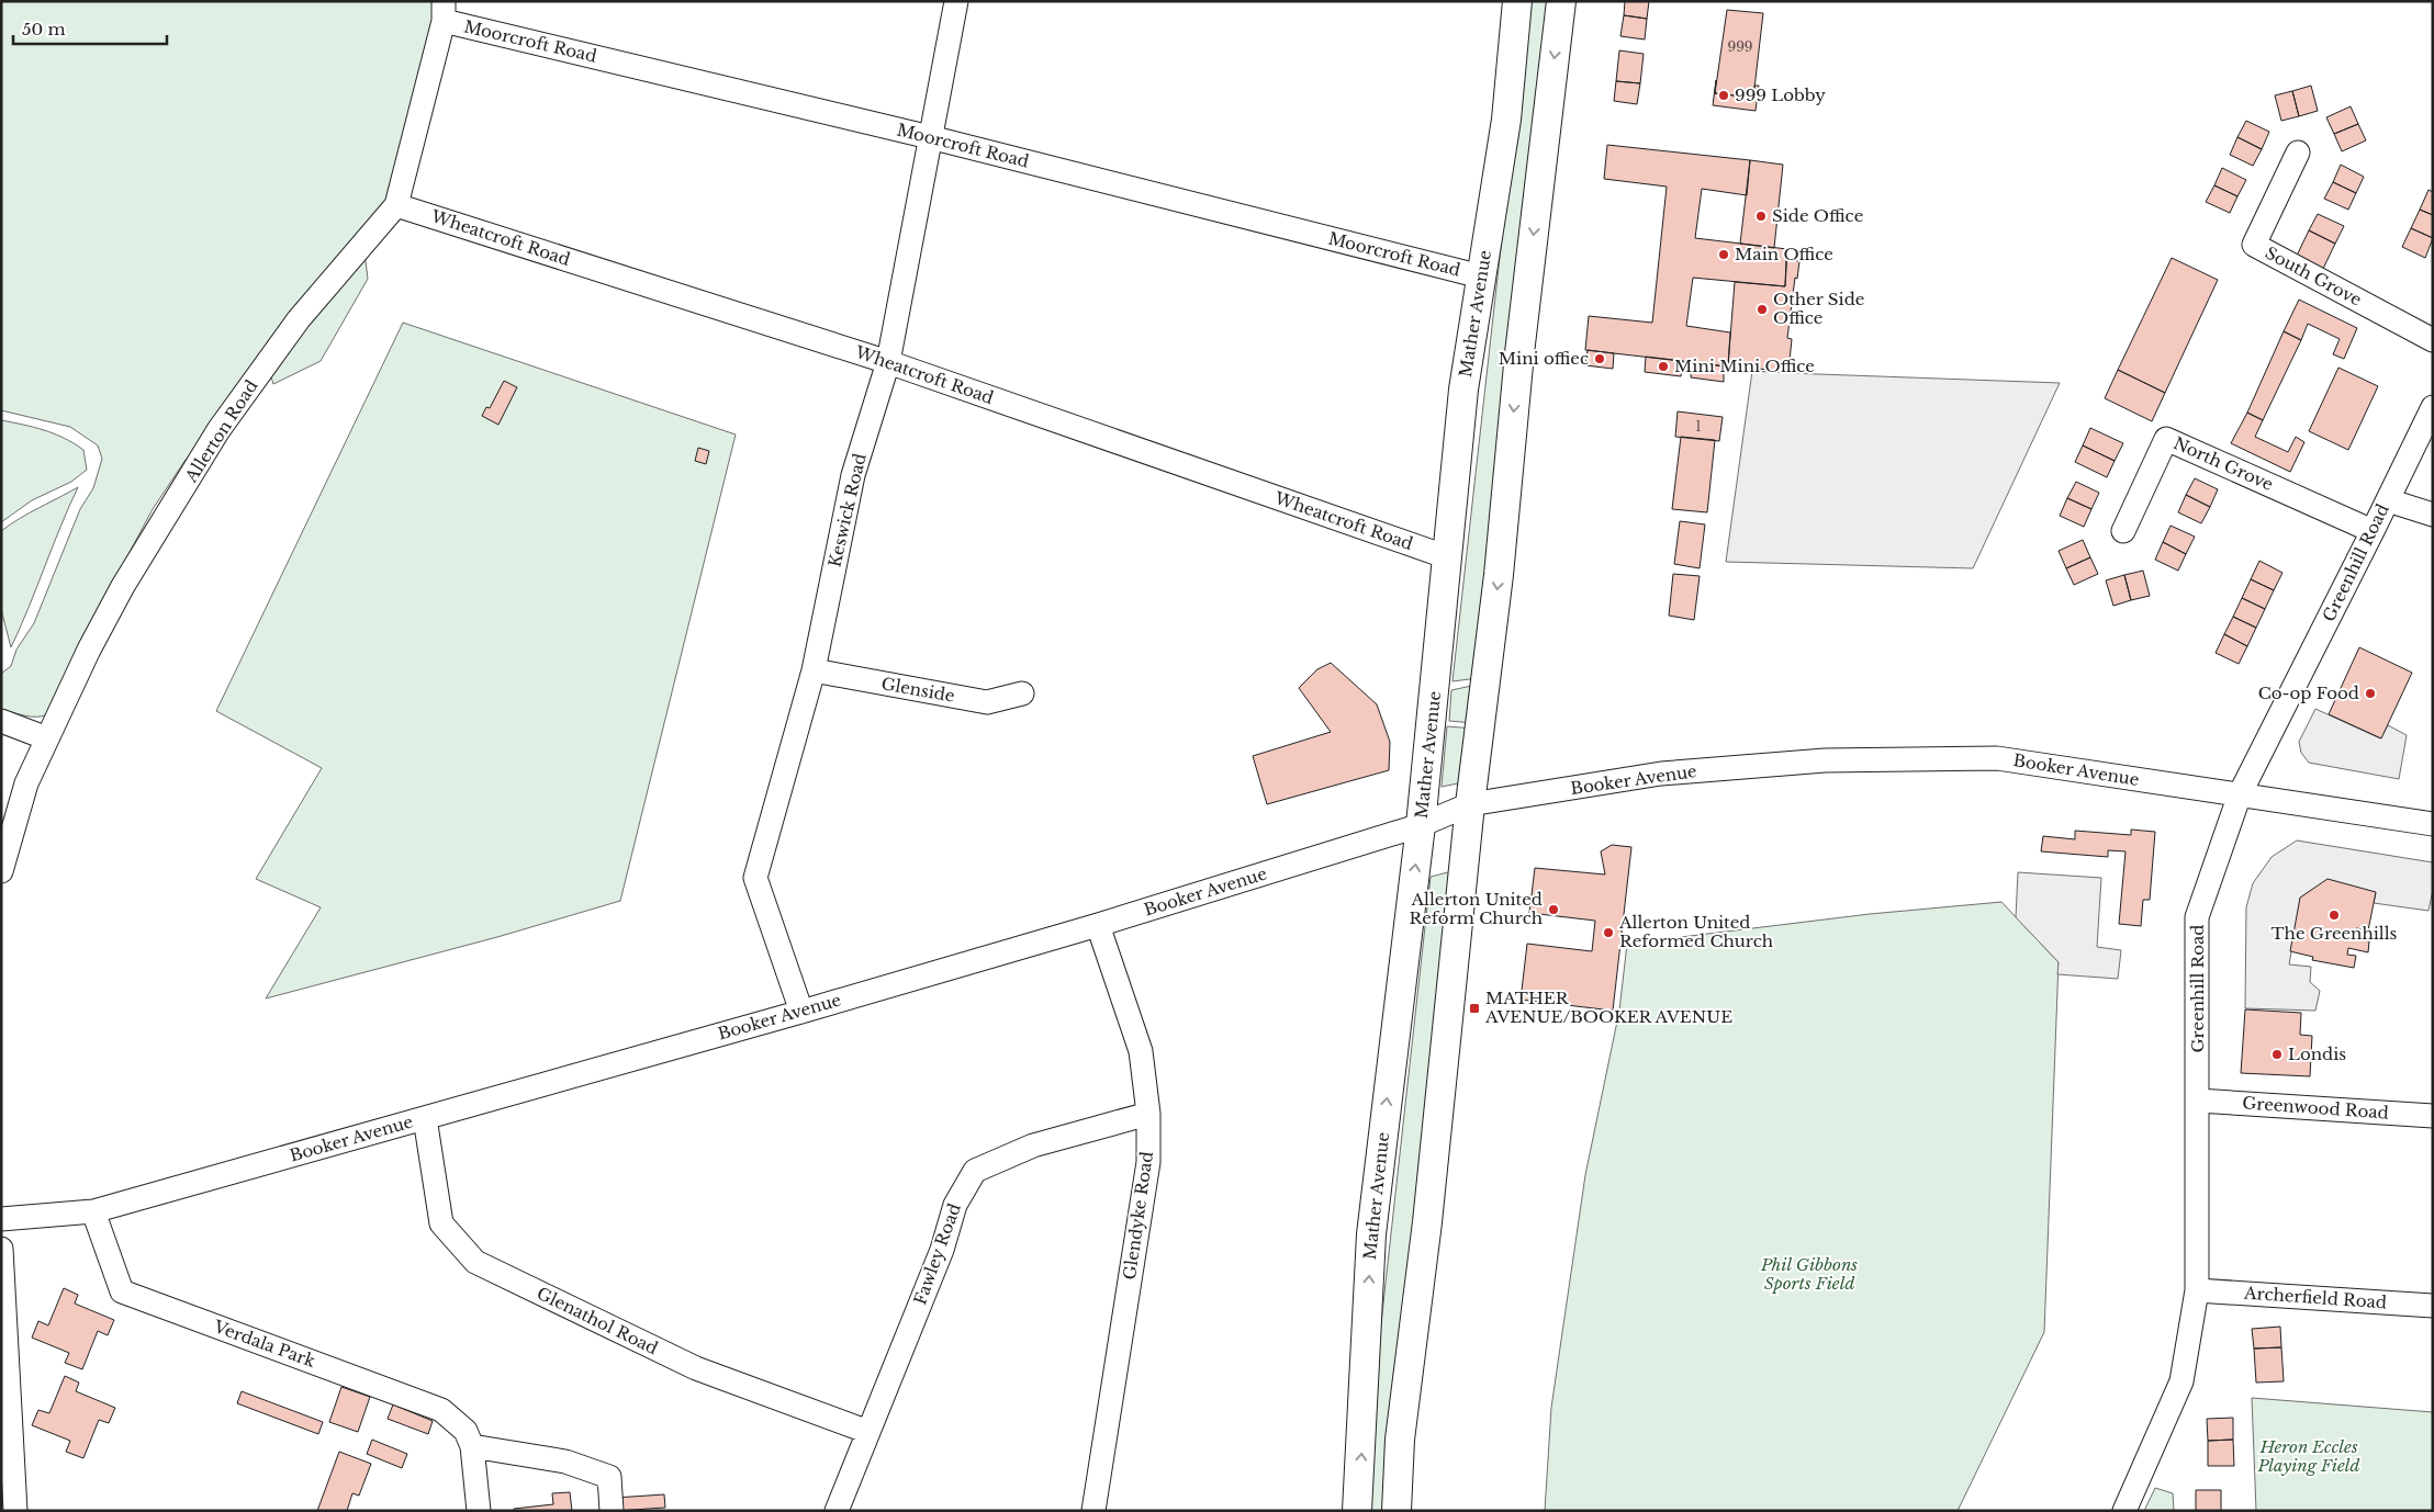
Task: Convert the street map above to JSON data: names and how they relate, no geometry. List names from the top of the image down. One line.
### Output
{"streets":{"main road":["Mather Avenue"],"street":["Moorcroft Road","Wheatcroft Road","South Grove","Allerton Road","North Grove","Keswick Road","Greenhill Road","Glenside","Booker Avenue","Greenwood Road","Glendyke Road","Fawley Road","Archerfield Road","Glenathol Road","Verdala Park"]},"crossings":[["Moorcroft Road","Mather Avenue"],["Moorcroft Road","Allerton Road"],["Moorcroft Road","Keswick Road"],["Wheatcroft Road","Mather Avenue"],["Wheatcroft Road","Allerton Road"],["Wheatcroft Road","Keswick Road"],["Mather Avenue","Booker Avenue"],["North Grove","Greenhill Road"],["Keswick Road","Glenside"],["Keswick Road","Booker Avenue"],["Greenhill Road","Booker Avenue"],["Greenhill Road","Greenwood Road"],["Greenhill Road","Archerfield Road"],["Booker Avenue","Glendyke Road"],["Booker Avenue","Glenathol Road"],["Booker Avenue","Verdala Park"],["Glendyke Road","Fawley Road"],["Fawley Road","Glenathol Road"]],"parks":["Phil Gibbons Sports Field","Heron Eccles Playing Field"],"places":{"other":["999 Lobby","Side Office","Main Office","Other Side Office","Mini offiec","Mini Mini Office","Co-op Food","Allerton United Reform Church","The Greenhills","Allerton United Reformed Church","Londis"],"transit":["MATHER AVENUE/BOOKER AVENUE"]},"house_numbers":["999","1"],"scale_bar":"50 m"}
